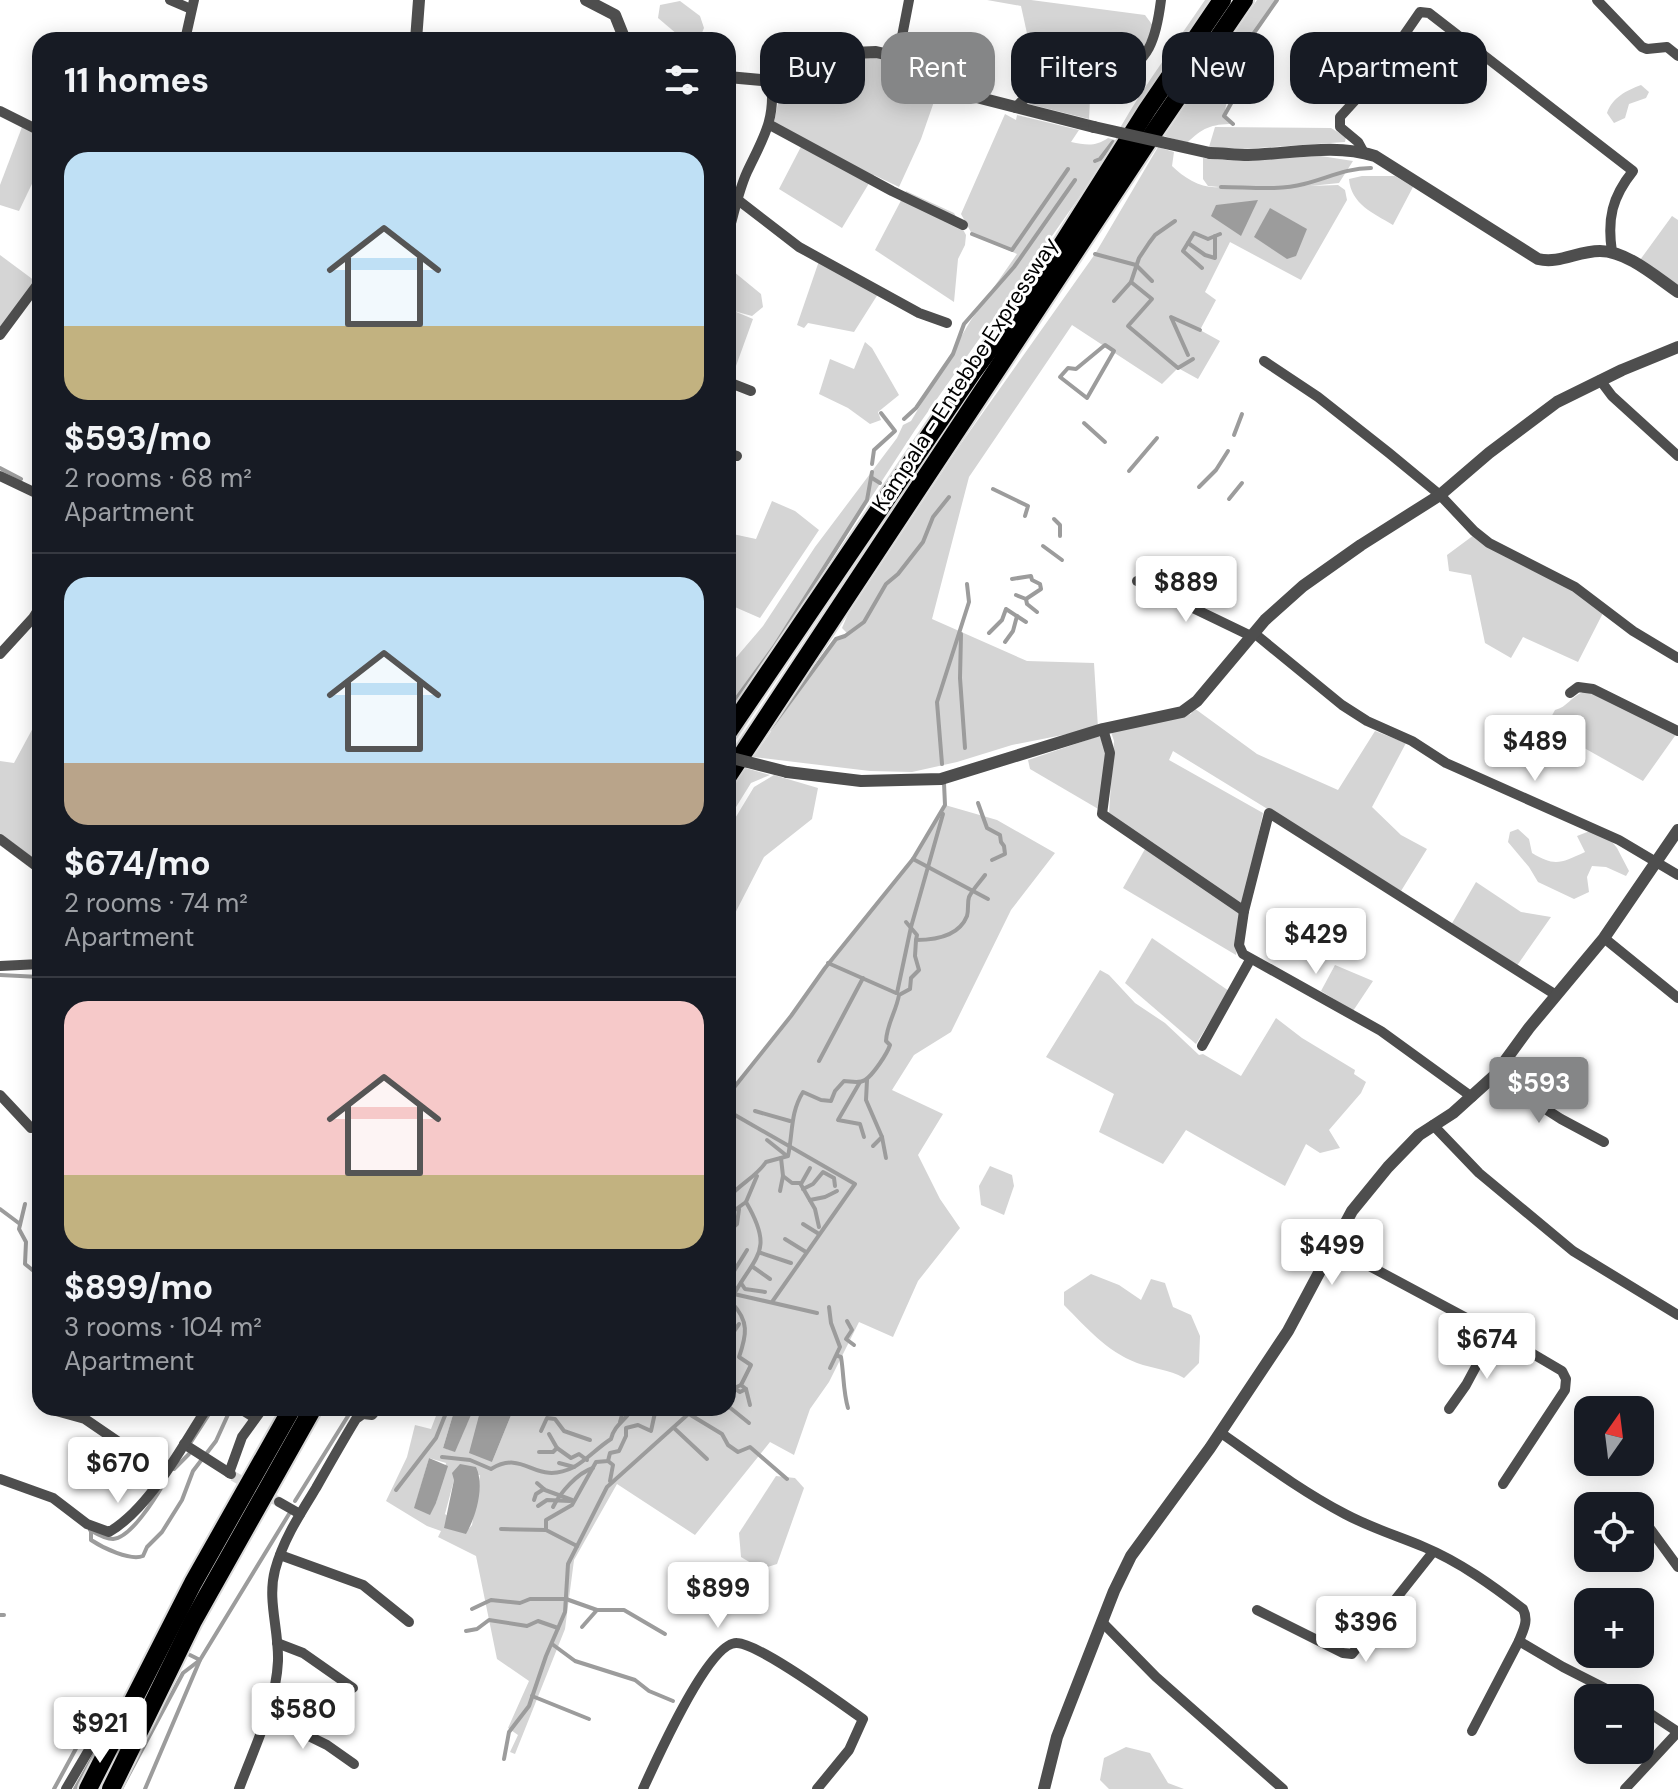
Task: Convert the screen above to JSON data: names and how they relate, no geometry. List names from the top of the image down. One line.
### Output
{"streets":{"highway":["Kampala - Entebbe Expressway"]},"north":"top","page":{"chip":["Buy","Rent","Filters","New","Apartment"],"heading":"11 homes","list":[{"name":"$593/mo","note":"2 rooms · 68 m² · Apartment"},{"name":"$674/mo","note":"2 rooms · 74 m² · Apartment"},{"name":"$899/mo","note":"3 rooms · 104 m² · Apartment"}],"price":["$889","$489","$429","$593","$499","$674","$670","$899","$396","$580","$921"],"map_buttons":["+","−"]}}
